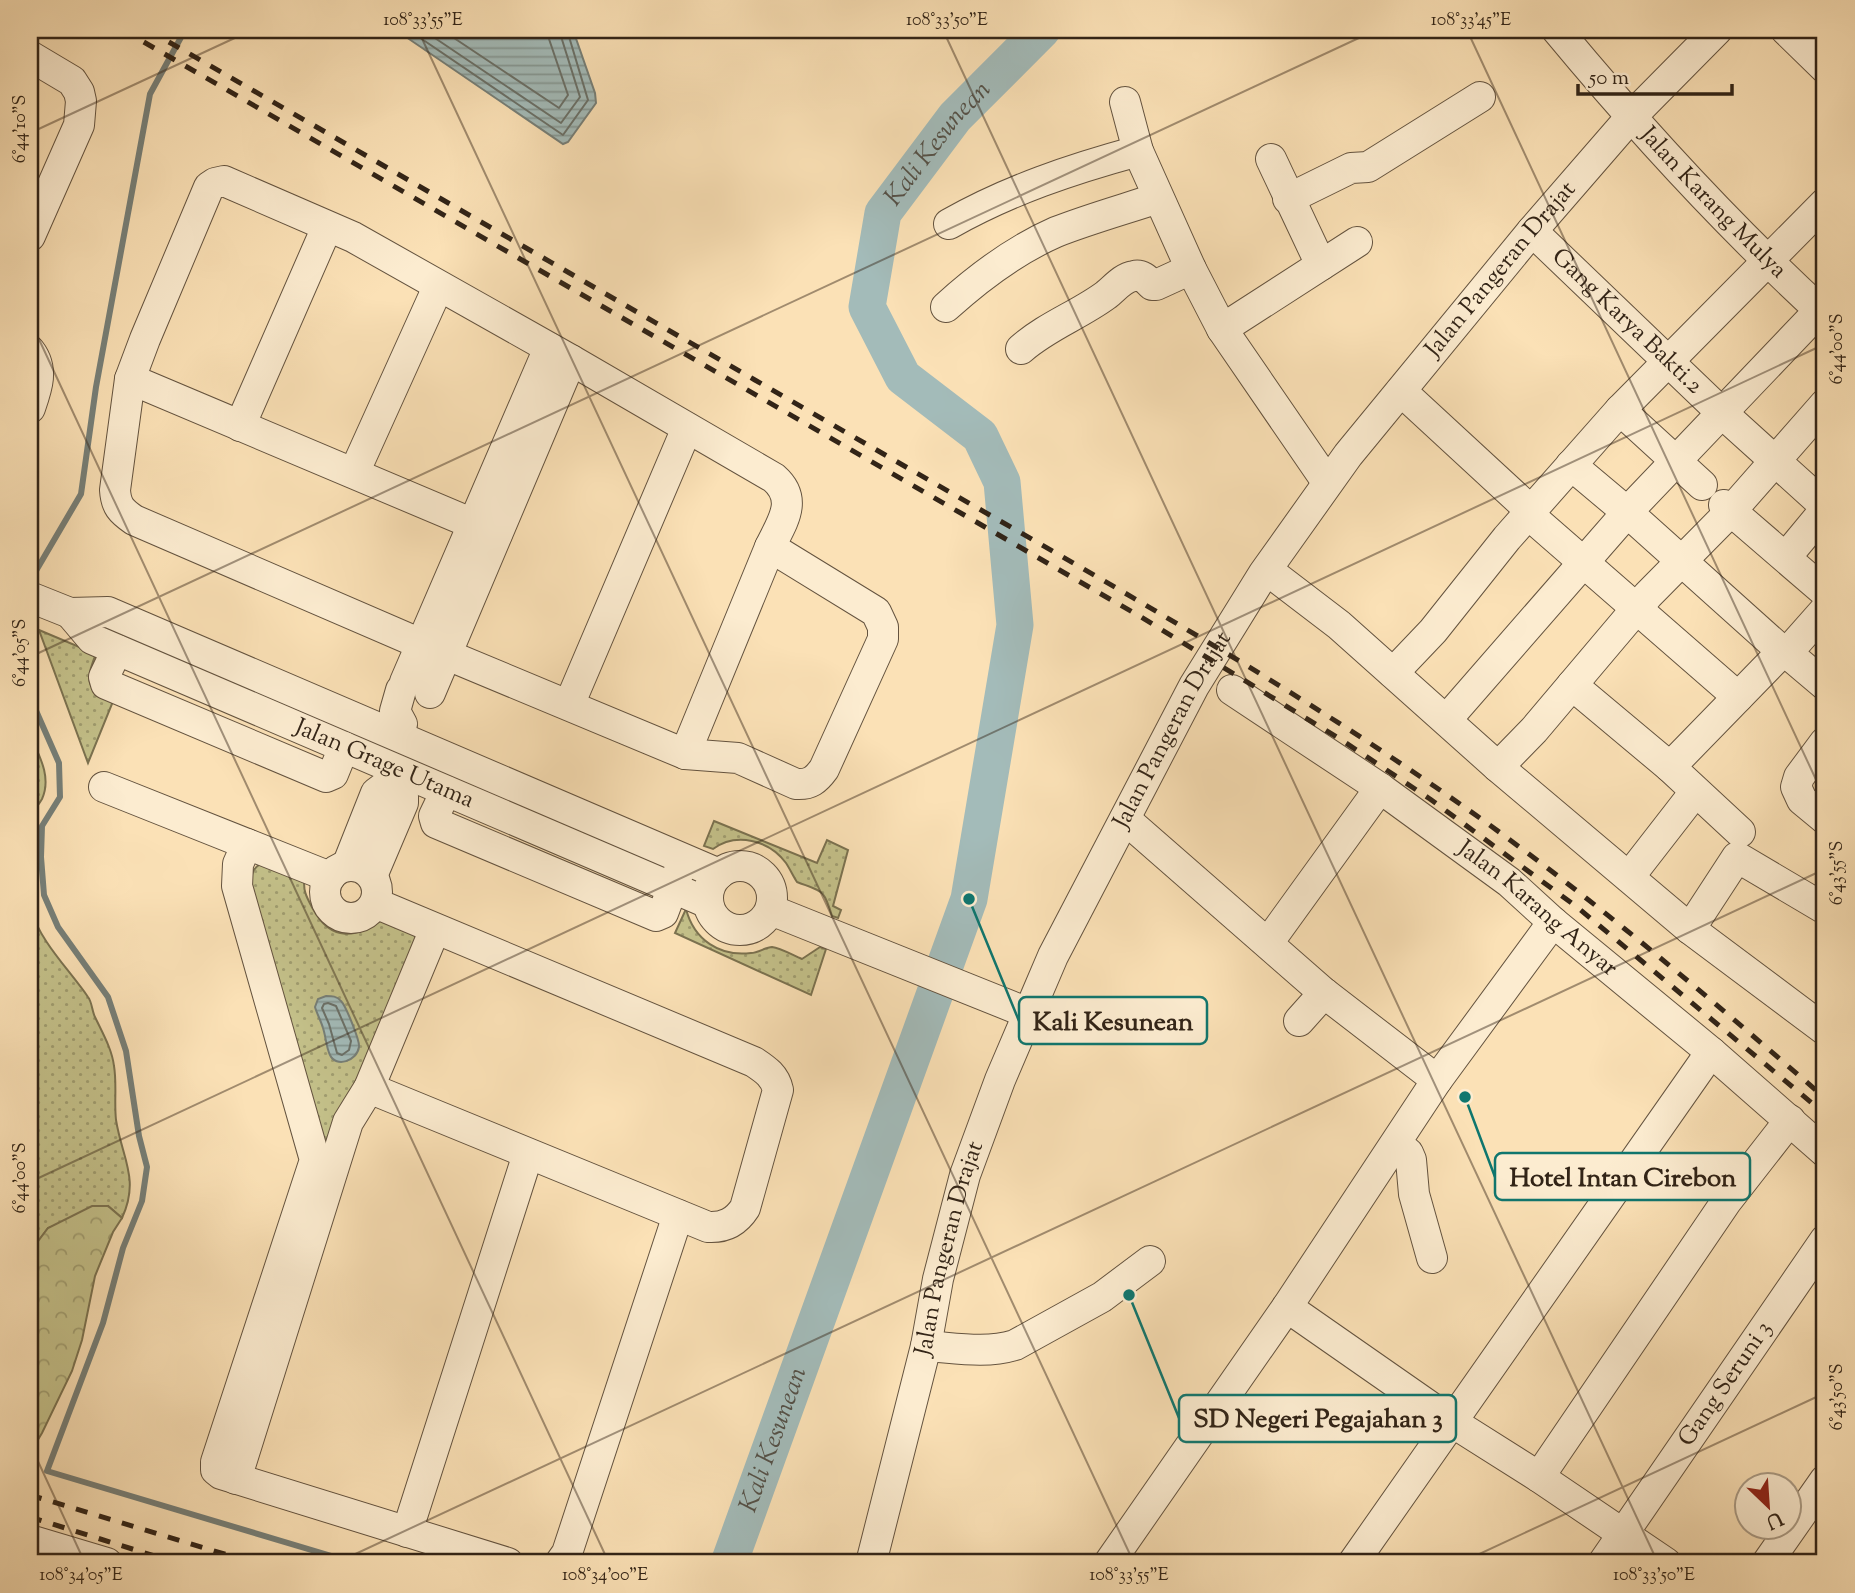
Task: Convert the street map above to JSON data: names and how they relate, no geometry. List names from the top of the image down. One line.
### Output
{"streets":{"street":["Jalan Karang Mulya","Jalan Pangeran Drajat","Gang Karya Bakti.2","Jalan Grage Utama","Jalan Karang Anyar","Gang Seruni 3"]},"crossings":[["Jalan Karang Mulya","Jalan Pangeran Drajat"],["Jalan Pangeran Drajat","Gang Karya Bakti.2"]],"water":["Kali Kesunean"],"places":["Kali Kesunean","Hotel Intan Cirebon","SD Negeri Pegajahan 3"],"scale_bar":"50 m","north":"bottom right","coordinates":["108°33'55\"E","108°33'50\"E","108°33'45\"E","6°44'10\"S","6°44'00\"S","6°44'05\"S","6°43'55\"S","6°43'50\"S","108°34'05\"E","108°34'00\"E"]}
